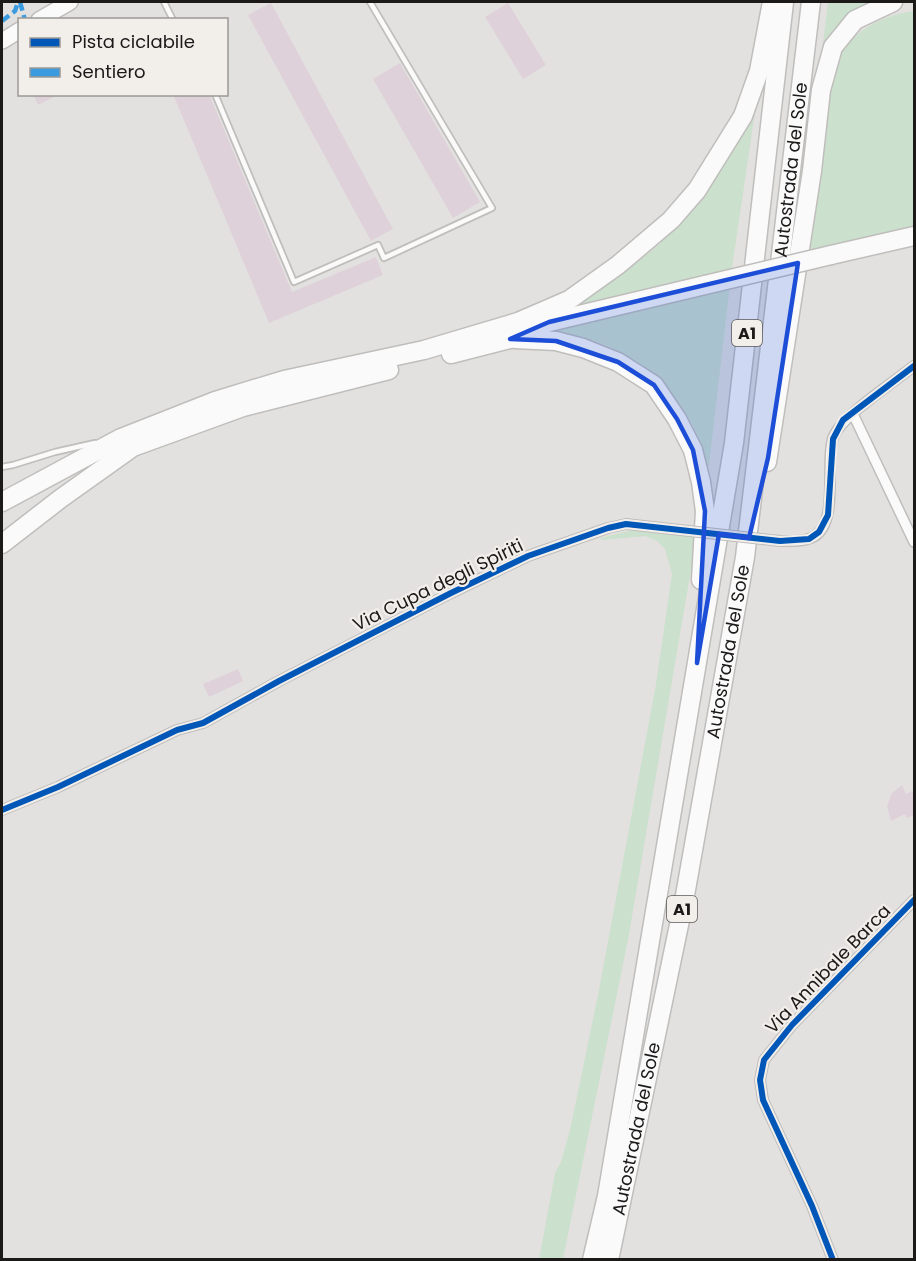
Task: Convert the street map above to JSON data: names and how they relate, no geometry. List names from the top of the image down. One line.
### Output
{"streets":{"highway":["Autostrada del Sole","A1"],"street":["Via Cupa degli Spiriti","Via Annibale Barca"]},"legend":["Pista ciclabile","Sentiero"]}
